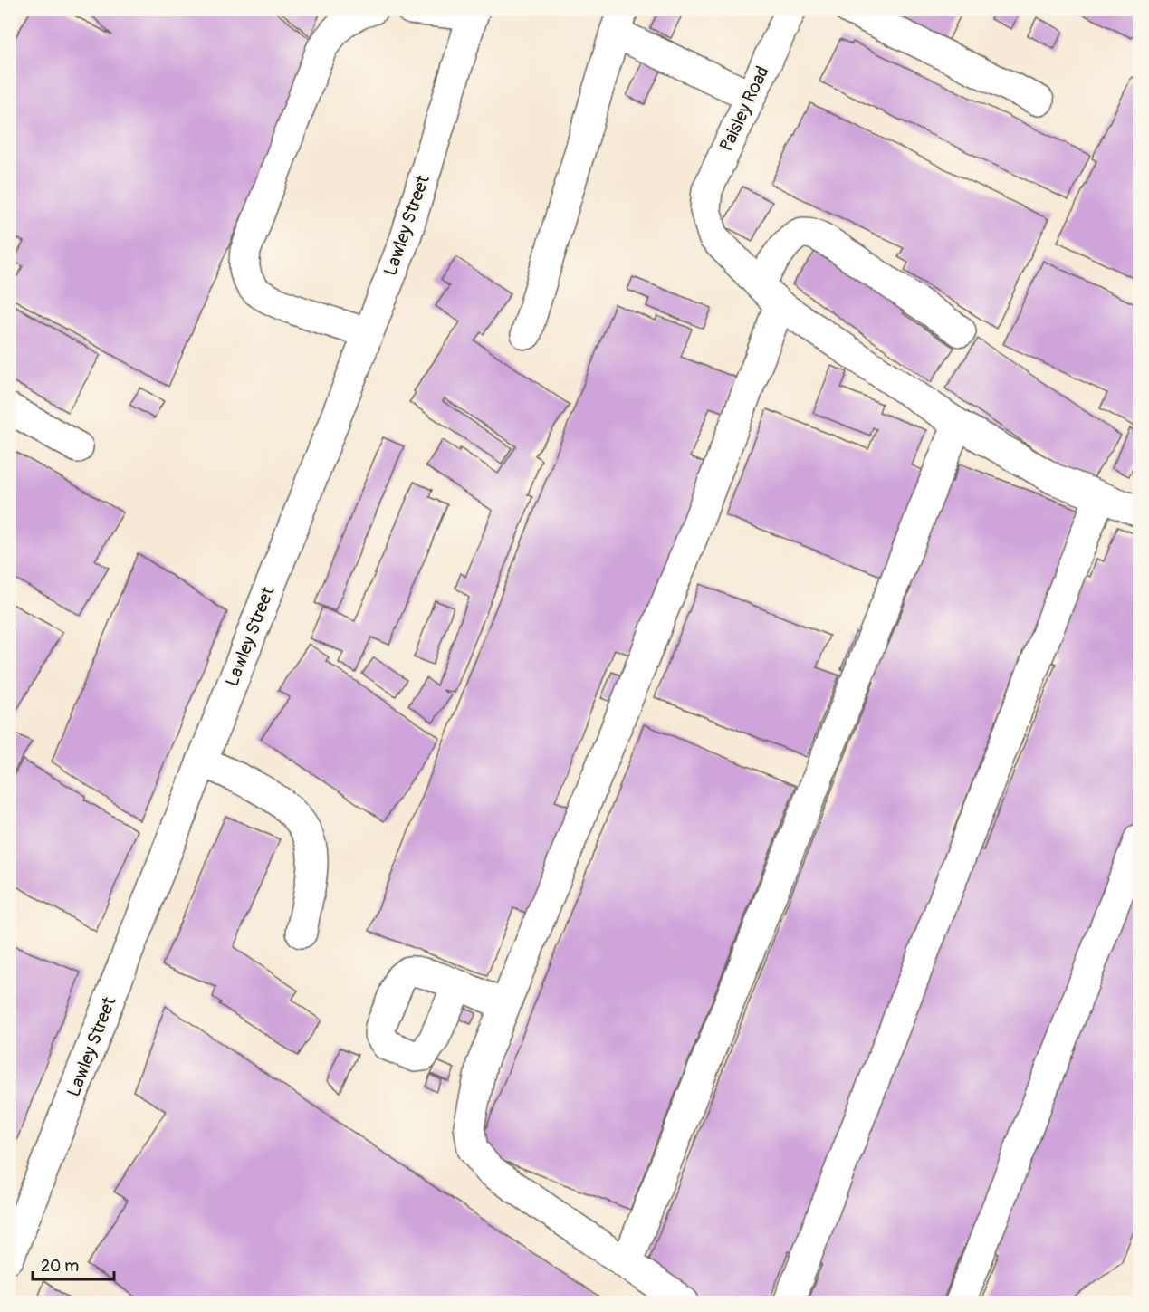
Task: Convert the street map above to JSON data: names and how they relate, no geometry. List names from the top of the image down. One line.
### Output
{"streets":{"lane":["Paisley Road","Lawley Street"]},"scale_bar":"20 m"}
